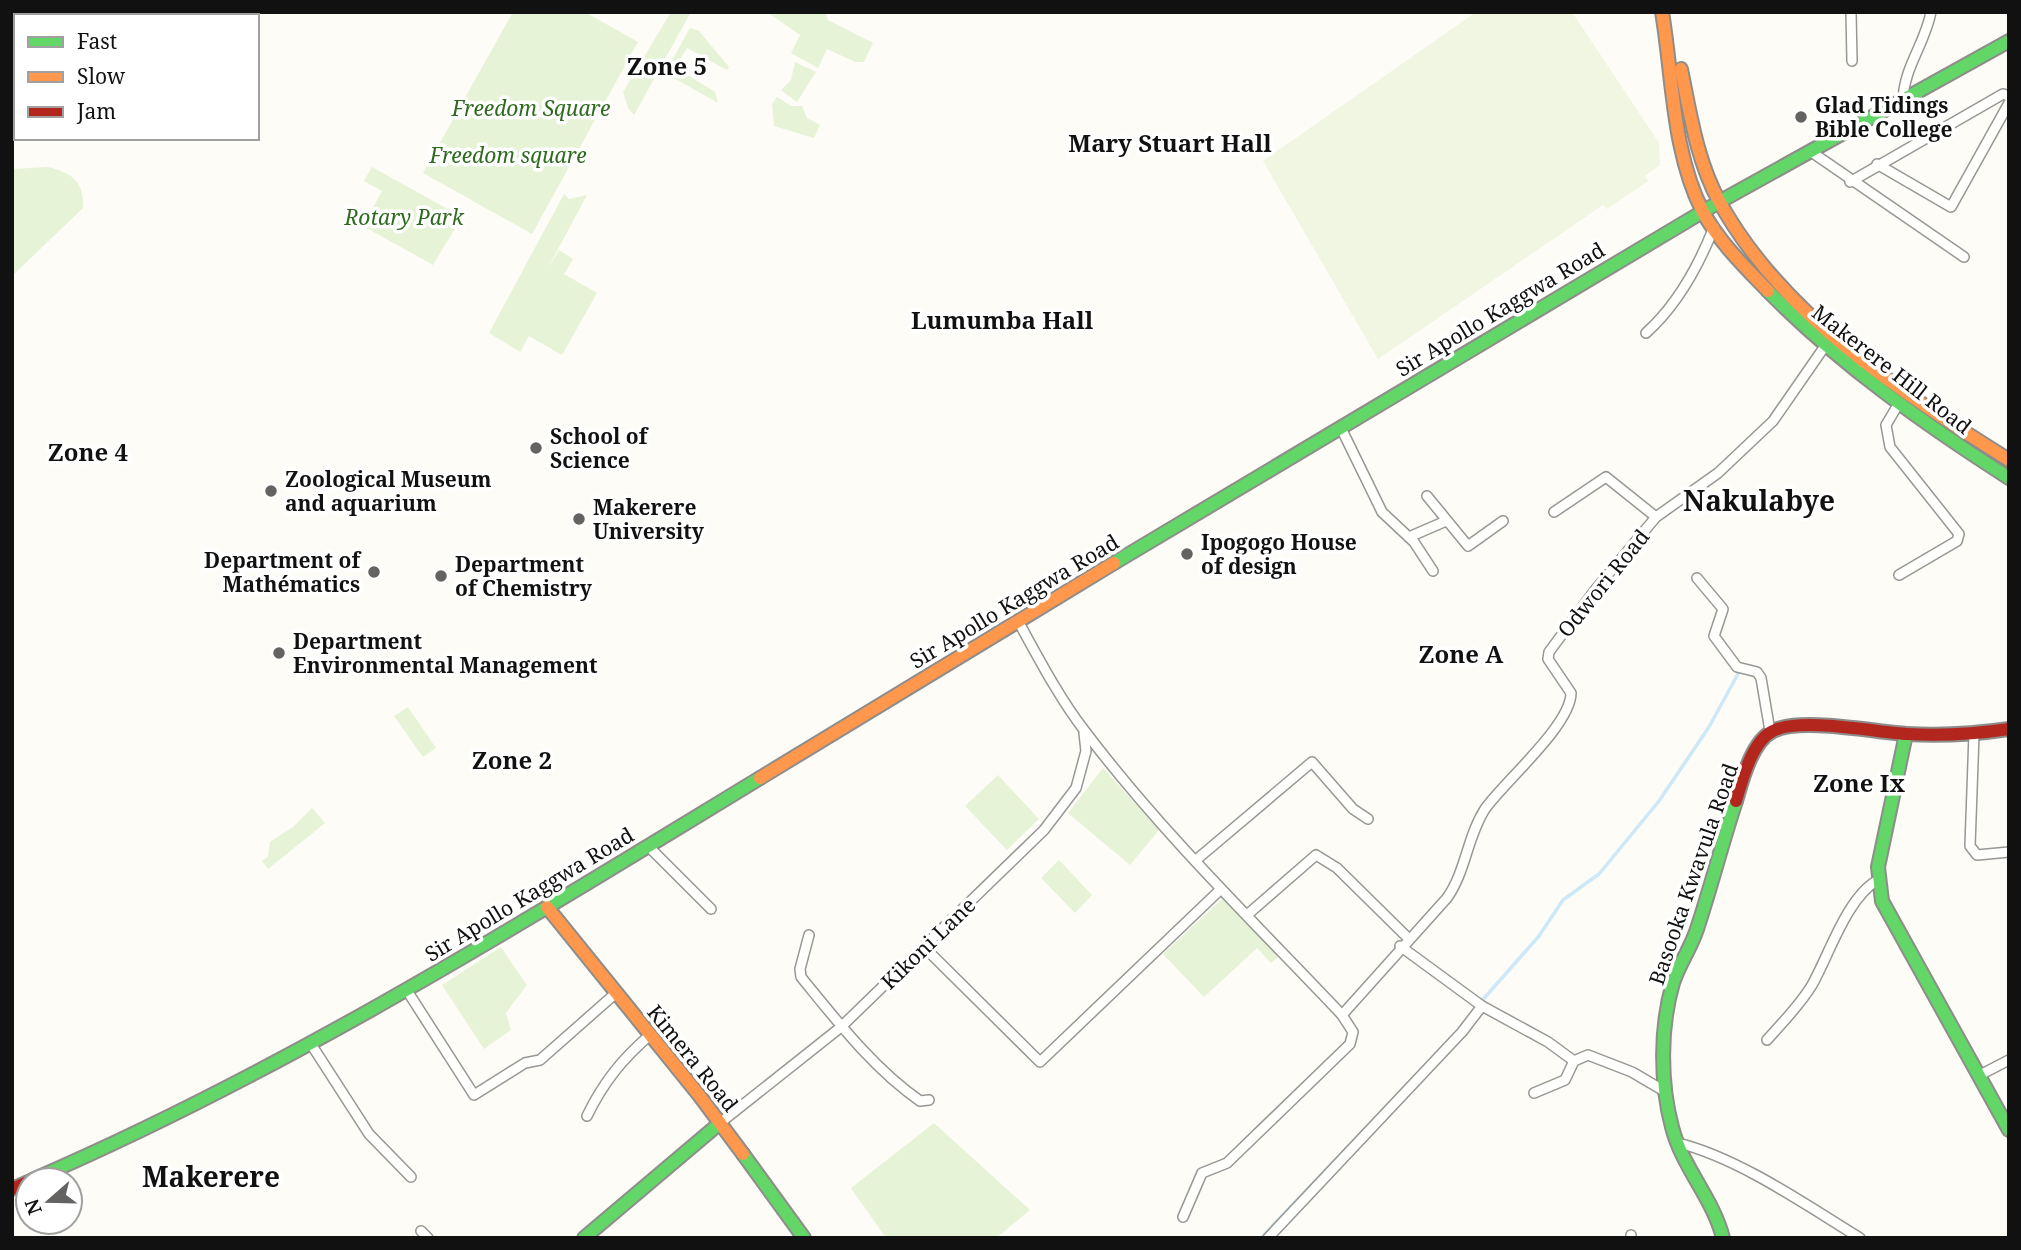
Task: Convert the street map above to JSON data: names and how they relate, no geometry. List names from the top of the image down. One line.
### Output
{"streets":{"main road":["Sir Apollo Kaggwa Road","Makerere Hill Road","Basooka Kwavula Road","Kimera Road"],"street":["Odwori Road","Kikoni Lane"]},"crossings":[["Sir Apollo Kaggwa Road","Makerere Hill Road"],["Sir Apollo Kaggwa Road","Kimera Road"],["Makerere Hill Road","Odwori Road"],["Kikoni Lane","Kimera Road"]],"districts":["Zone 5","Mary Stuart Hall","Lumumba Hall","Zone 4","Nakulabye","Zone A","Zone 2","Zone Ix","Makerere"],"parks":["Freedom Square","Freedom square","Rotary Park"],"places":["Glad Tidings Bible College","School of Science","Zoological Museum and aquarium","Makerere University","Ipogogo House of design","Department of Mathématics","Department of Chemistry","Department Environmental Management"],"legend":["Fast","Slow","Jam"],"north":"left"}
